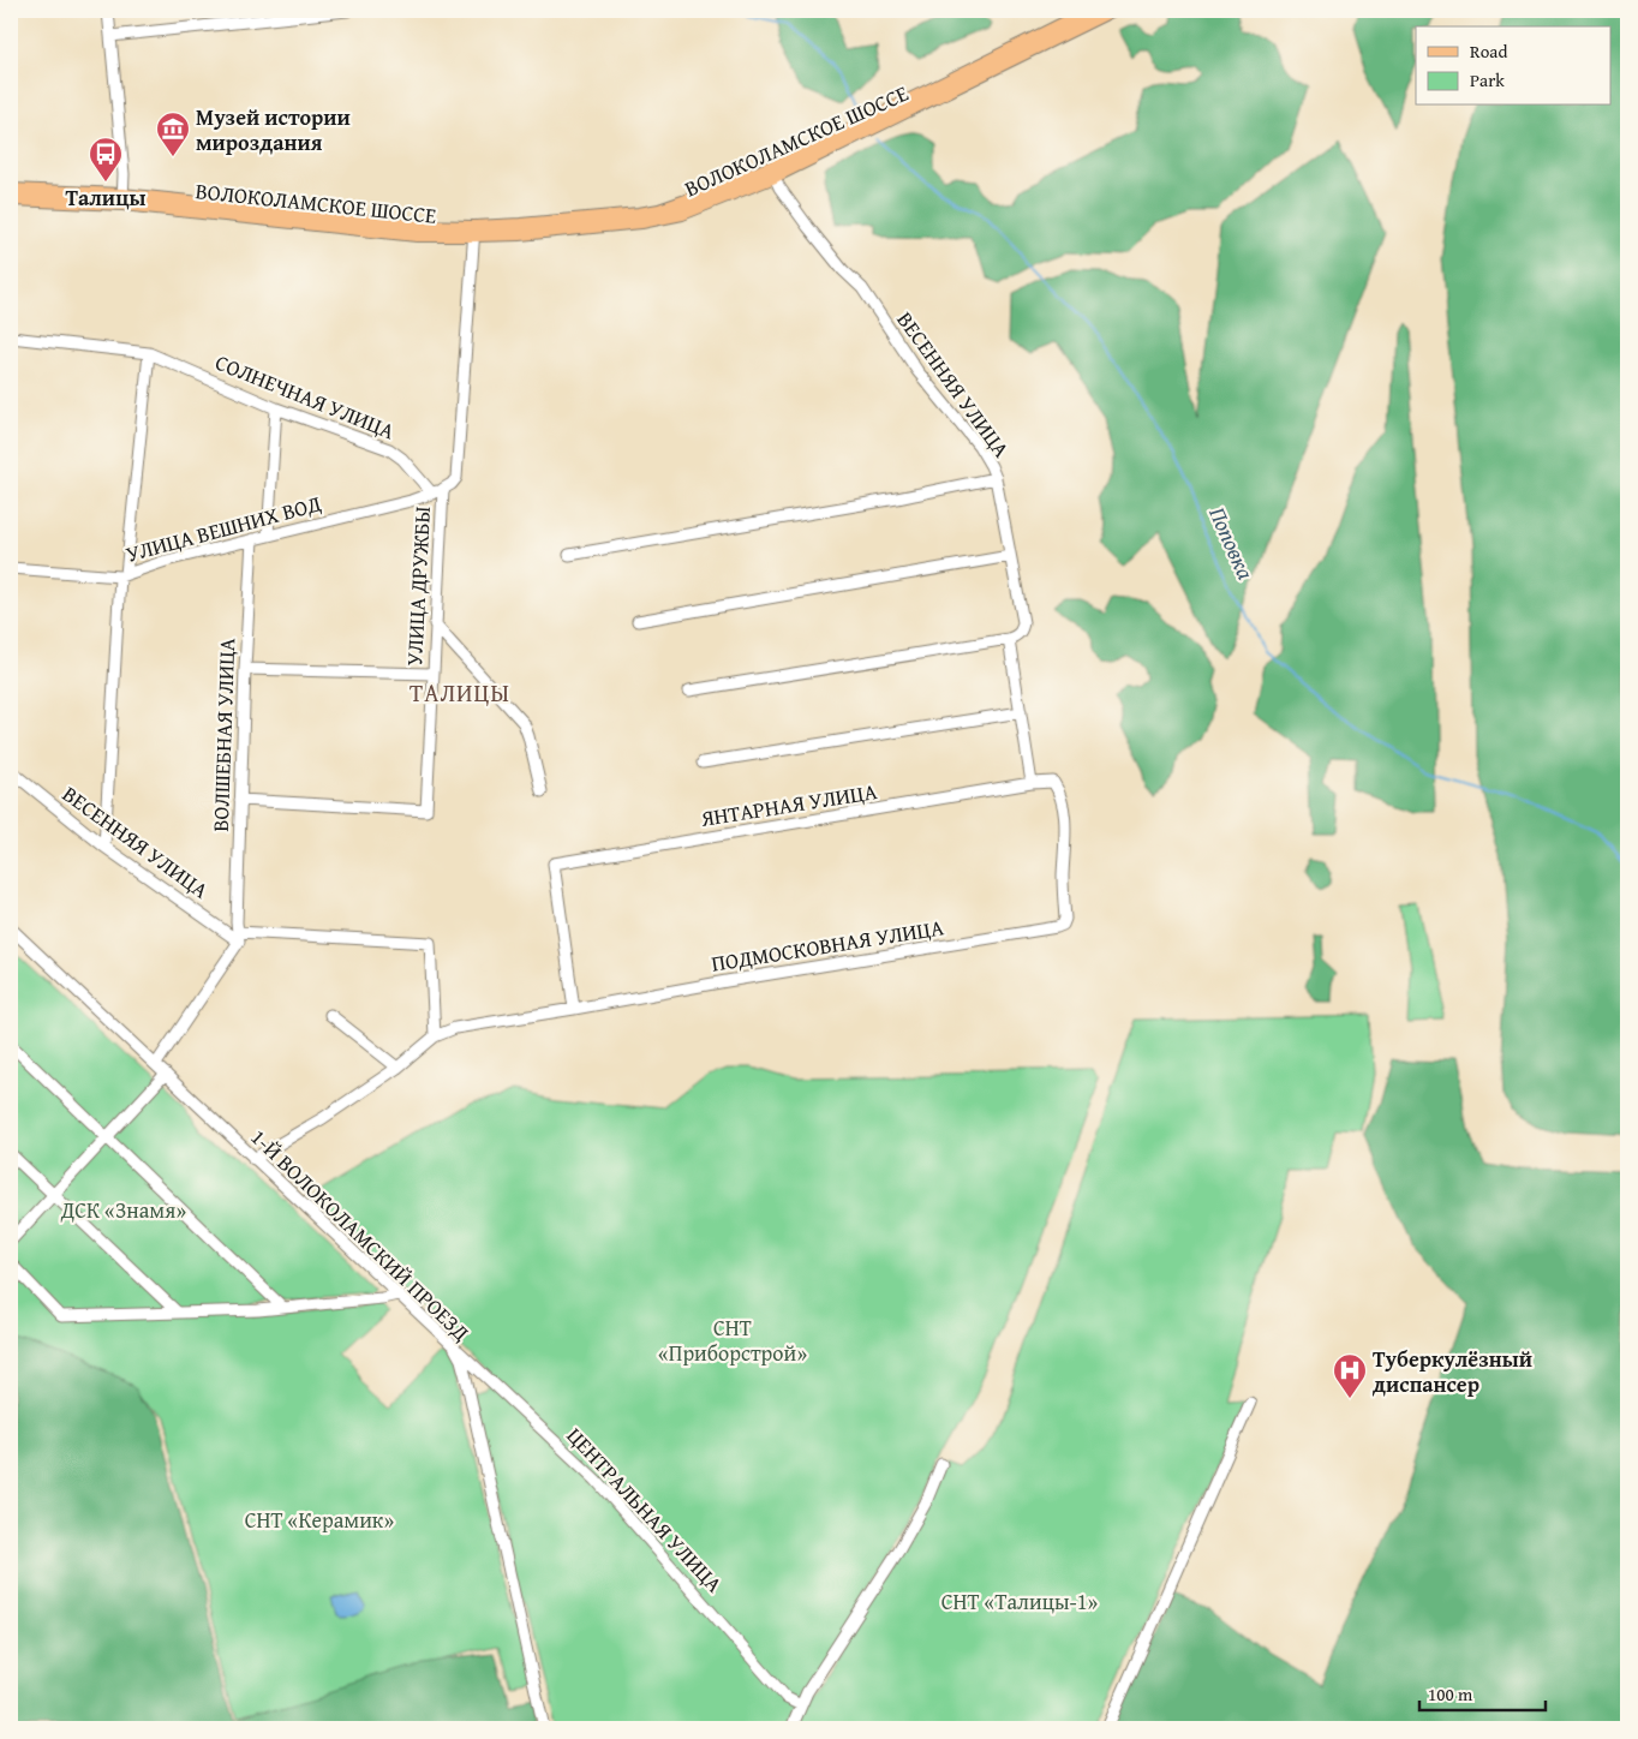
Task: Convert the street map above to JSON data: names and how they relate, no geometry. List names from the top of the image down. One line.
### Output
{"streets":{"main road":["ВОЛОКОЛАМСКОЕ ШОССЕ"],"street":["ВЕСЕННЯЯ УЛИЦА","СОЛНЕЧНАЯ УЛИЦА","УЛИЦА ВЕШНИХ ВОД","УЛИЦА ДРУЖБЫ","ВОЛШЕБНАЯ УЛИЦА","ЯНТАРНАЯ УЛИЦА","ПОДМОСКОВНАЯ УЛИЦА","1-Й ВОЛОКОЛАМСКИЙ ПРОЕЗД","ЦЕНТРАЛЬНАЯ УЛИЦА"]},"crossings":[["ВОЛОКОЛАМСКОЕ ШОССЕ","ВЕСЕННЯЯ УЛИЦА"],["ВОЛОКОЛАМСКОЕ ШОССЕ","УЛИЦА ДРУЖБЫ"],["ВЕСЕННЯЯ УЛИЦА","ВОЛШЕБНАЯ УЛИЦА"],["СОЛНЕЧНАЯ УЛИЦА","УЛИЦА ВЕШНИХ ВОД"],["УЛИЦА ВЕШНИХ ВОД","УЛИЦА ДРУЖБЫ"],["УЛИЦА ВЕШНИХ ВОД","ВОЛШЕБНАЯ УЛИЦА"],["УЛИЦА ДРУЖБЫ","ВОЛШЕБНАЯ УЛИЦА"],["ЯНТАРНАЯ УЛИЦА","ПОДМОСКОВНАЯ УЛИЦА"],["1-Й ВОЛОКОЛАМСКИЙ ПРОЕЗД","ЦЕНТРАЛЬНАЯ УЛИЦА"]],"districts":["ТАЛИЦЫ"],"water":["Поповка"],"parks":["ДСК «Знамя»","СНТ «Приборстрой»","СНТ «Керамик»","СНТ «Талицы-1»"],"places":{"museum":["Музей истории мироздания"],"bus stop":["Талицы"],"hospital":["Туберкулёзный диспансер"]},"legend":["Road","Park"],"scale_bar":"100 m"}
